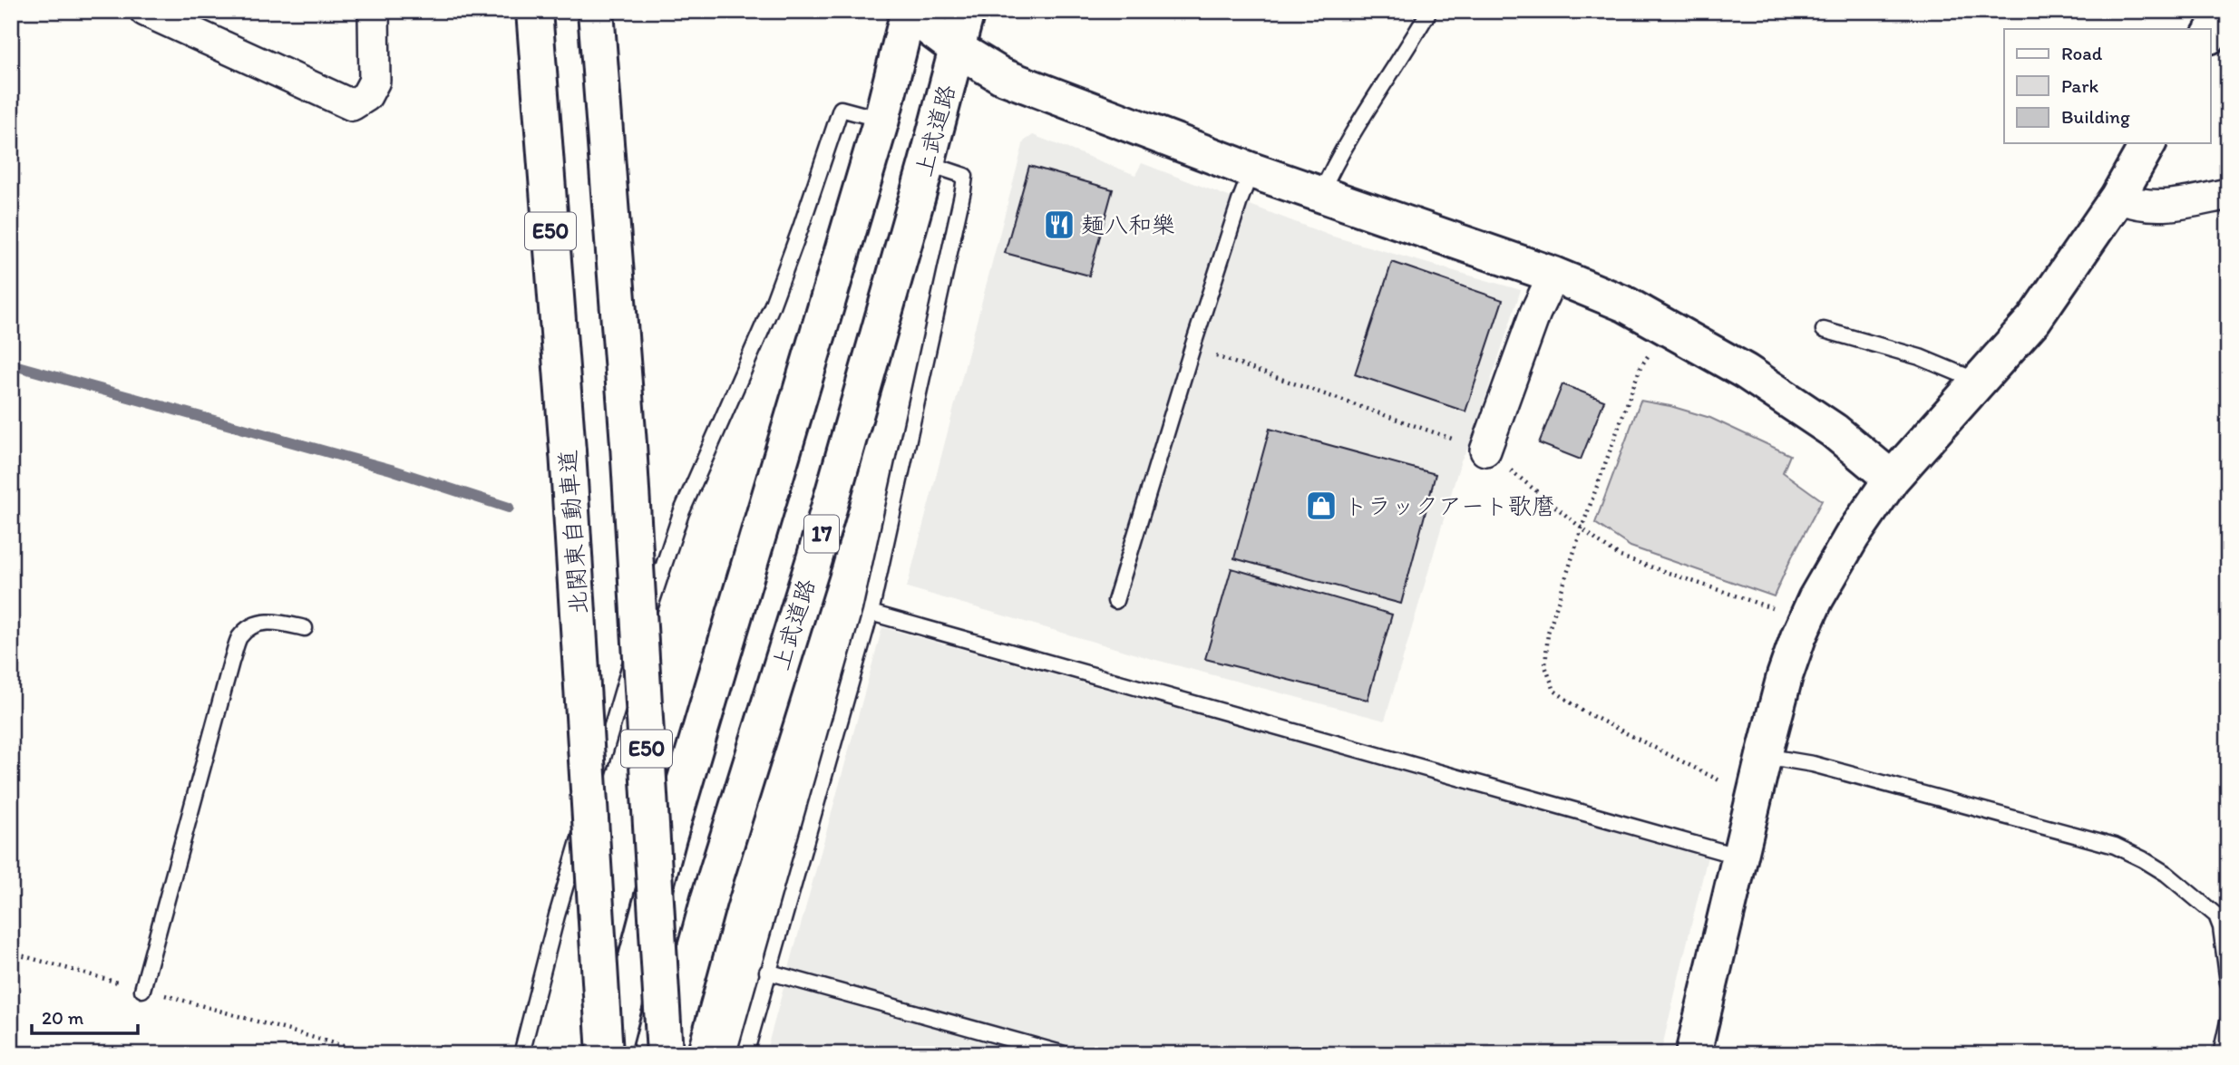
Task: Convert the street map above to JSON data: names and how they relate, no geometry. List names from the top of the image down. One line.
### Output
{"streets":{"main road":["上武道路","E50","北関東自動車道","17"]},"crossings":[["上武道路","E50"]],"places":{"restaurant":["麺八和樂"],"shop":["トラックアート歌麿"]},"legend":["Road","Park","Building"],"scale_bar":"20 m"}
